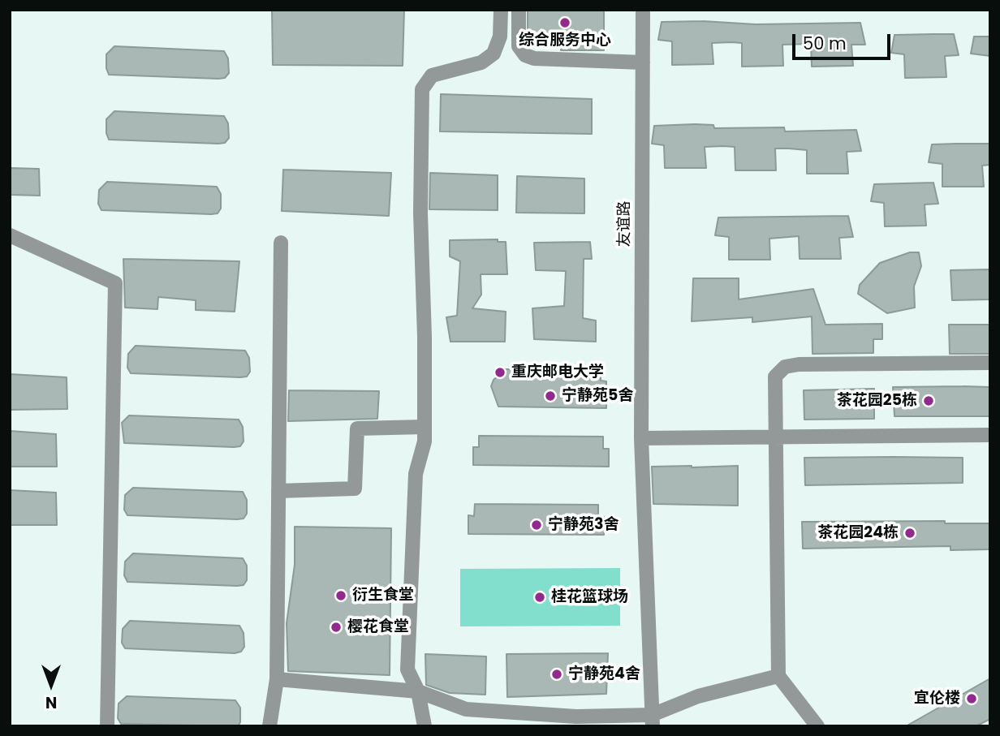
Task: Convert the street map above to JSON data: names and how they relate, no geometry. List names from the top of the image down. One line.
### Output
{"streets":{"street":["友谊路"]},"places":["综合服务中心","重庆邮电大学","宁静苑5舍","茶花园25栋","宁静苑3舍","茶花园24栋","衍生食堂","桂花篮球场","樱花食堂","宁静苑4舍","宜伦楼"],"scale_bar":"50 m","north":"bottom"}
